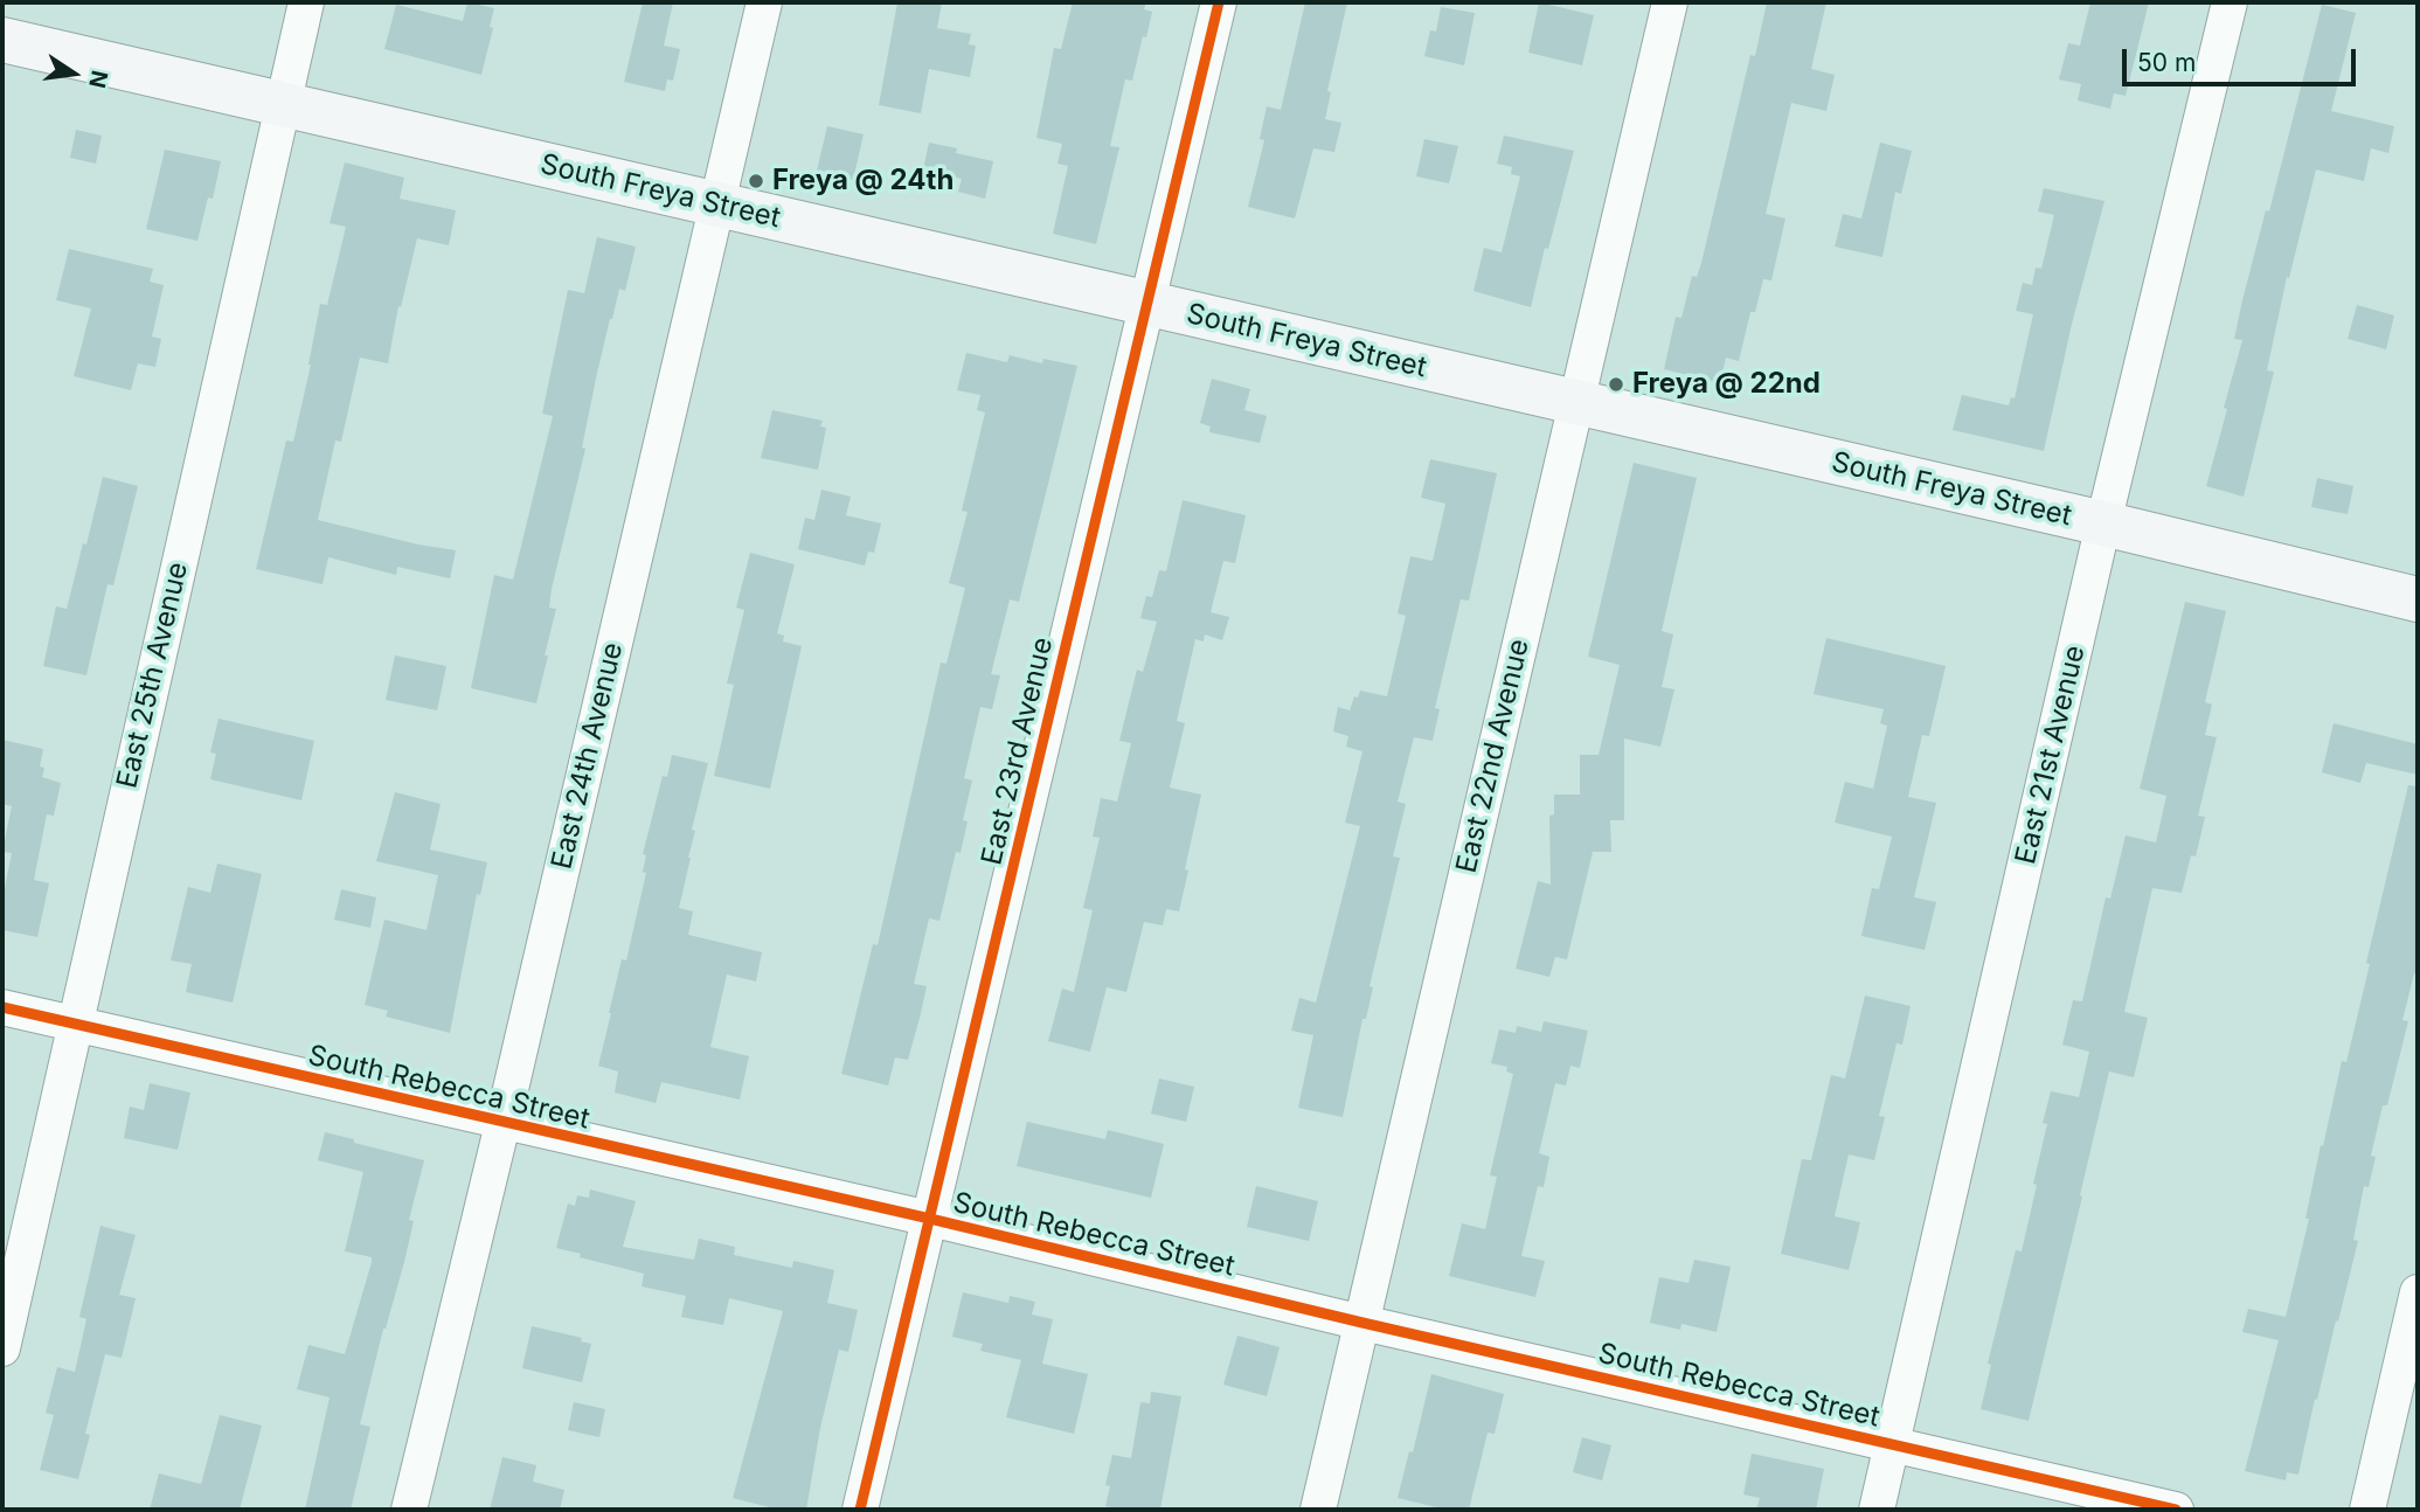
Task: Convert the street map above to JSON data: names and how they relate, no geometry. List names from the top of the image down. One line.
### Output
{"streets":{"main road":["South Freya Street"],"street":["East 25th Avenue","East 23rd Avenue","East 21st Avenue","East 24th Avenue","East 22nd Avenue","South Rebecca Street"]},"crossings":[["South Freya Street","East 25th Avenue"],["South Freya Street","East 23rd Avenue"],["South Freya Street","East 21st Avenue"],["South Freya Street","East 24th Avenue"],["South Freya Street","East 22nd Avenue"],["East 25th Avenue","South Rebecca Street"],["East 23rd Avenue","South Rebecca Street"],["East 21st Avenue","South Rebecca Street"],["East 24th Avenue","South Rebecca Street"],["East 22nd Avenue","South Rebecca Street"]],"places":["Freya @ 24th","Freya @ 22nd"],"scale_bar":"50 m","north":"right"}
